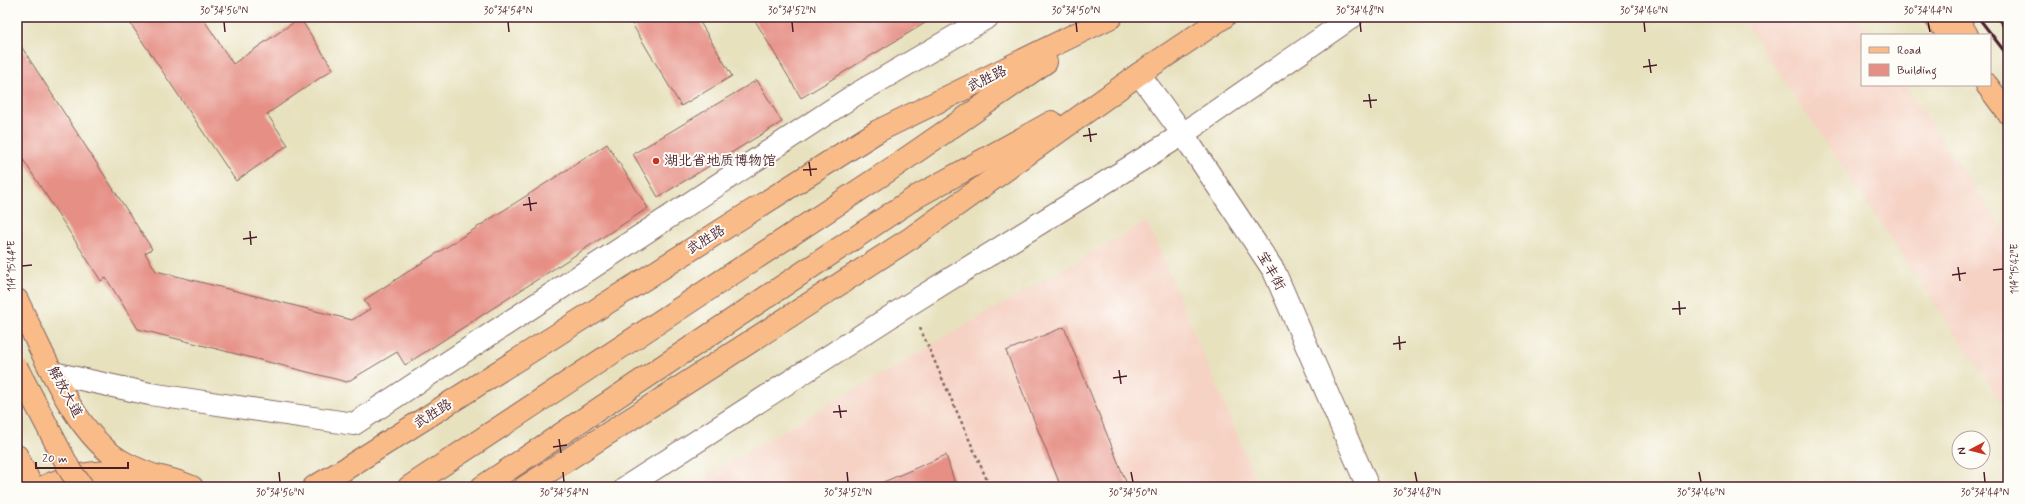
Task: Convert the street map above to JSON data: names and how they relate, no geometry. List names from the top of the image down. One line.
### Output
{"streets":{"main road":["武胜路","解放大道"],"street":["宝丰街"]},"places":["湖北省地质博物馆"],"legend":["Road","Building"],"scale_bar":"20 m","north":"left","coordinates":["30°34'56\"N","30°34'54\"N","30°34'52\"N","30°34'50\"N","30°34'48\"N","30°34'46\"N","30°34'44\"N","114°15'44\"E","114°15'42\"E"]}
